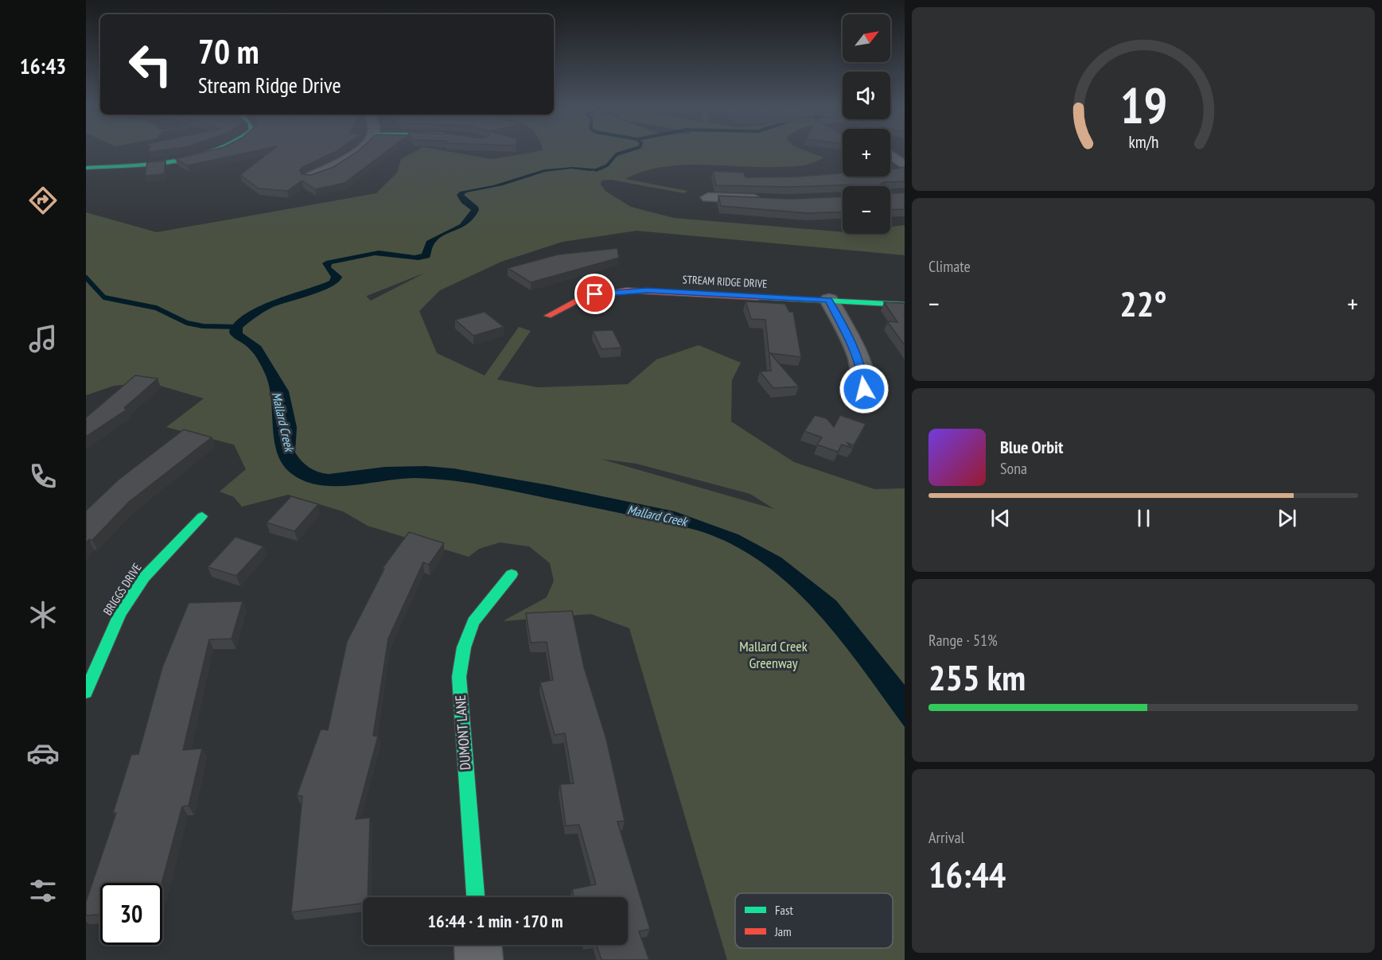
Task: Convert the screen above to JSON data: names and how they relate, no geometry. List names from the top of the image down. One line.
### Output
{"streets":{"street":["STREAM RIDGE DRIVE","BRIGGS DRIVE","DUMONT LANE"]},"water":["Mallard Creek"],"parks":["Mallard Creek Greenway"],"legend":["Fast","Jam"],"north":"top right","page":{"tabs":"16:43","map_buttons":["+","−"],"turn":["70 m","Stream Ridge Drive"],"tile":["Climate",["Range · 51%","255 km"],["Arrival","16:44"]],"heat":["−","22°","+"],"song":["Blue Orbit","Sona"],"limit":"30","trip":"16:44 · 1 min · 170 m","gauge":["19","km/h"]}}
